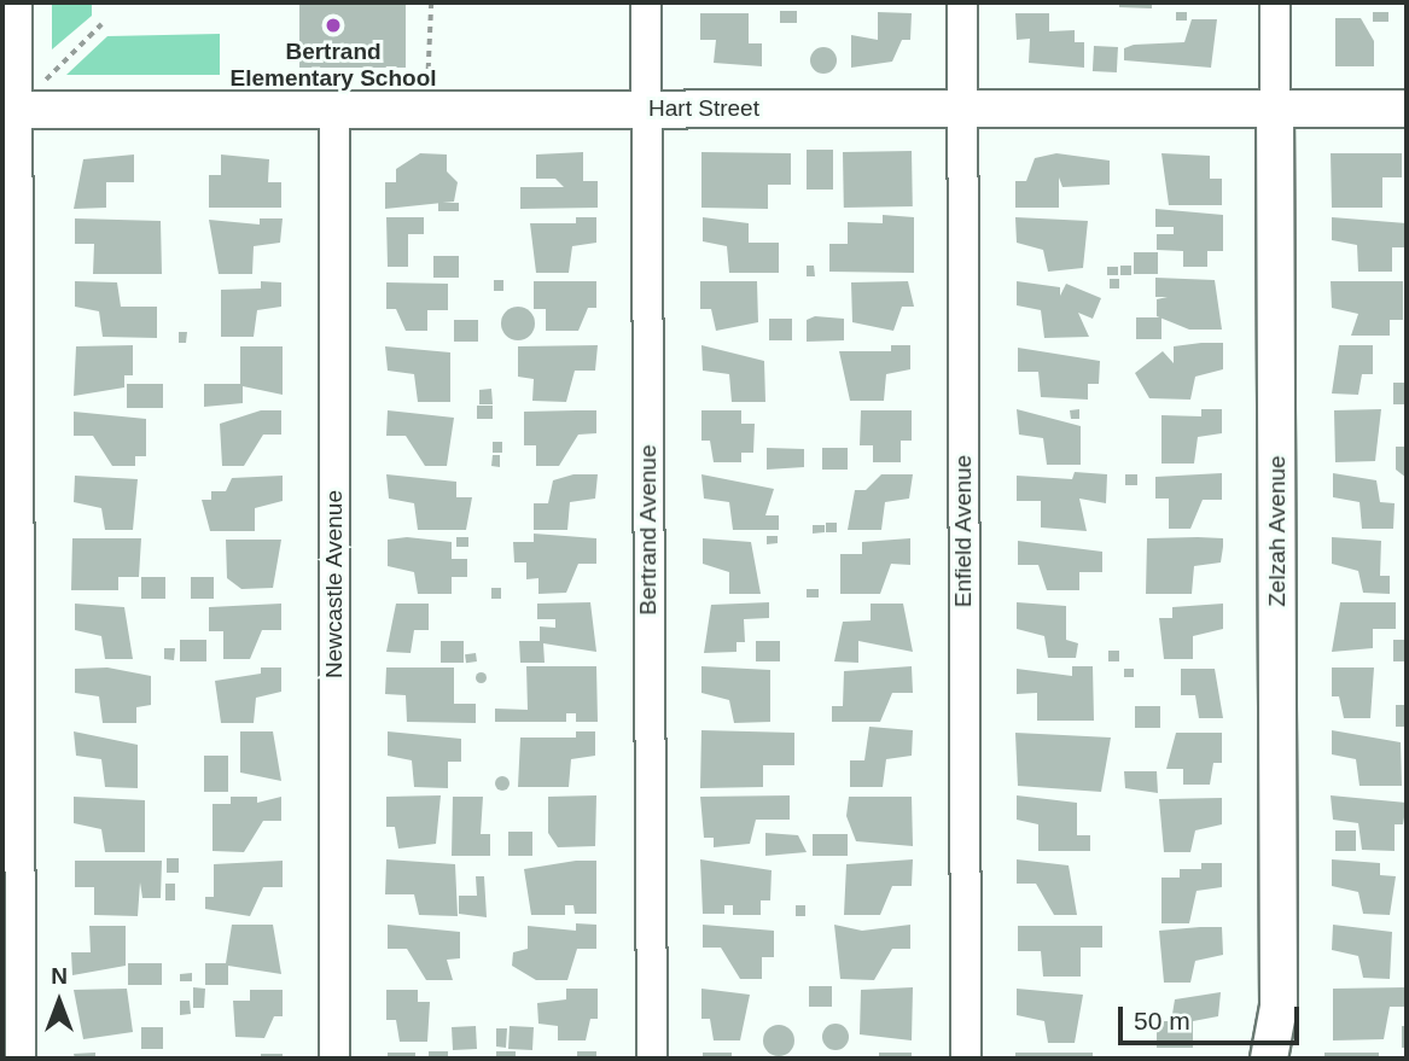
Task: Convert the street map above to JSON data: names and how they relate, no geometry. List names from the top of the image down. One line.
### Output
{"streets":{"street":["Hart Street","Bertrand Avenue","Enfield Avenue","Zelzah Avenue","Newcastle Avenue"]},"crossings":[["Hart Street","Bertrand Avenue"],["Hart Street","Enfield Avenue"],["Hart Street","Zelzah Avenue"],["Hart Street","Newcastle Avenue"]],"places":["Bertrand Elementary School"],"scale_bar":"50 m","north":"top"}
